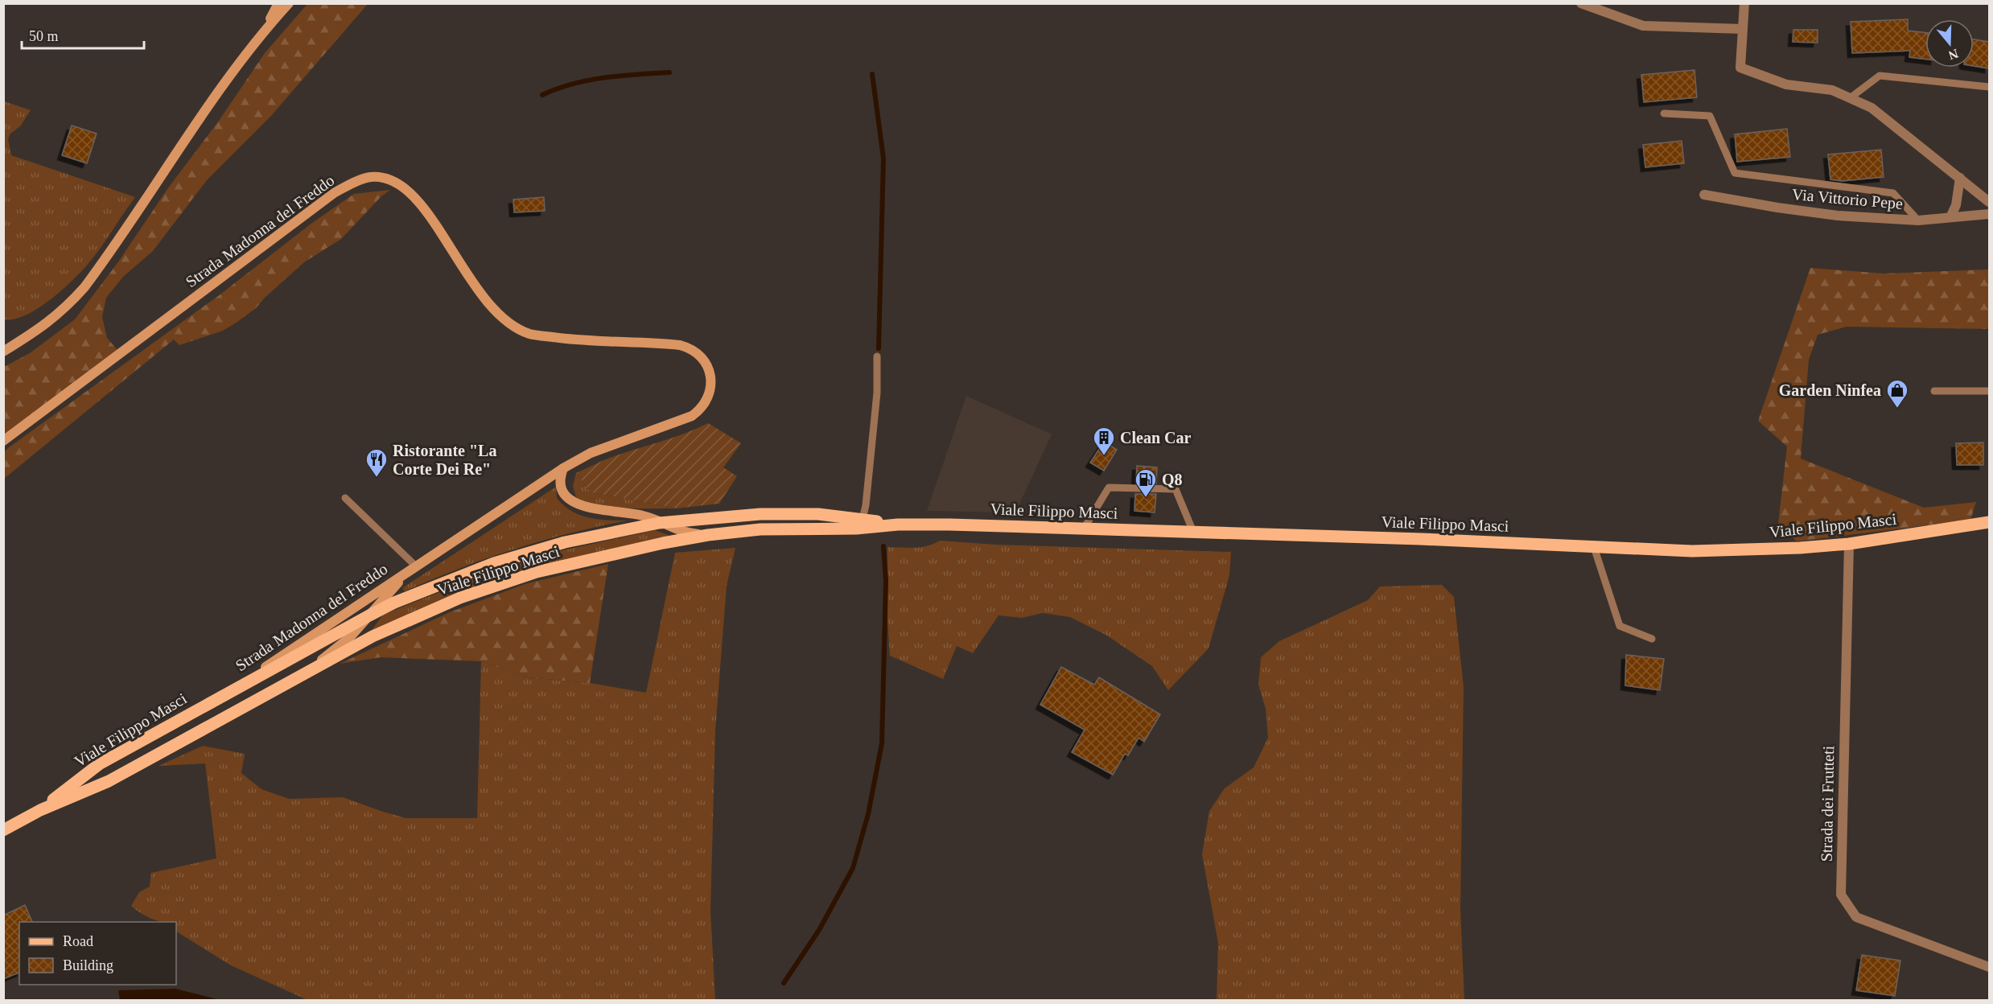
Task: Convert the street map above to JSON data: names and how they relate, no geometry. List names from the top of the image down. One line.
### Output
{"streets":{"main road":["Strada Madonna del Freddo","Viale Filippo Masci"],"street":["Via Vittorio Pepe","Strada dei Frutteti"]},"crossings":[["Strada Madonna del Freddo","Viale Filippo Masci"],["Viale Filippo Masci","Strada dei Frutteti"]],"places":{"shop":["Garden Ninfea"],"building":["Clean Car"],"restaurant":["Ristorante \"La Corte Dei Re\""],"fuel station":["Q8"]},"legend":["Road","Building"],"scale_bar":"50 m","north":"bottom"}
